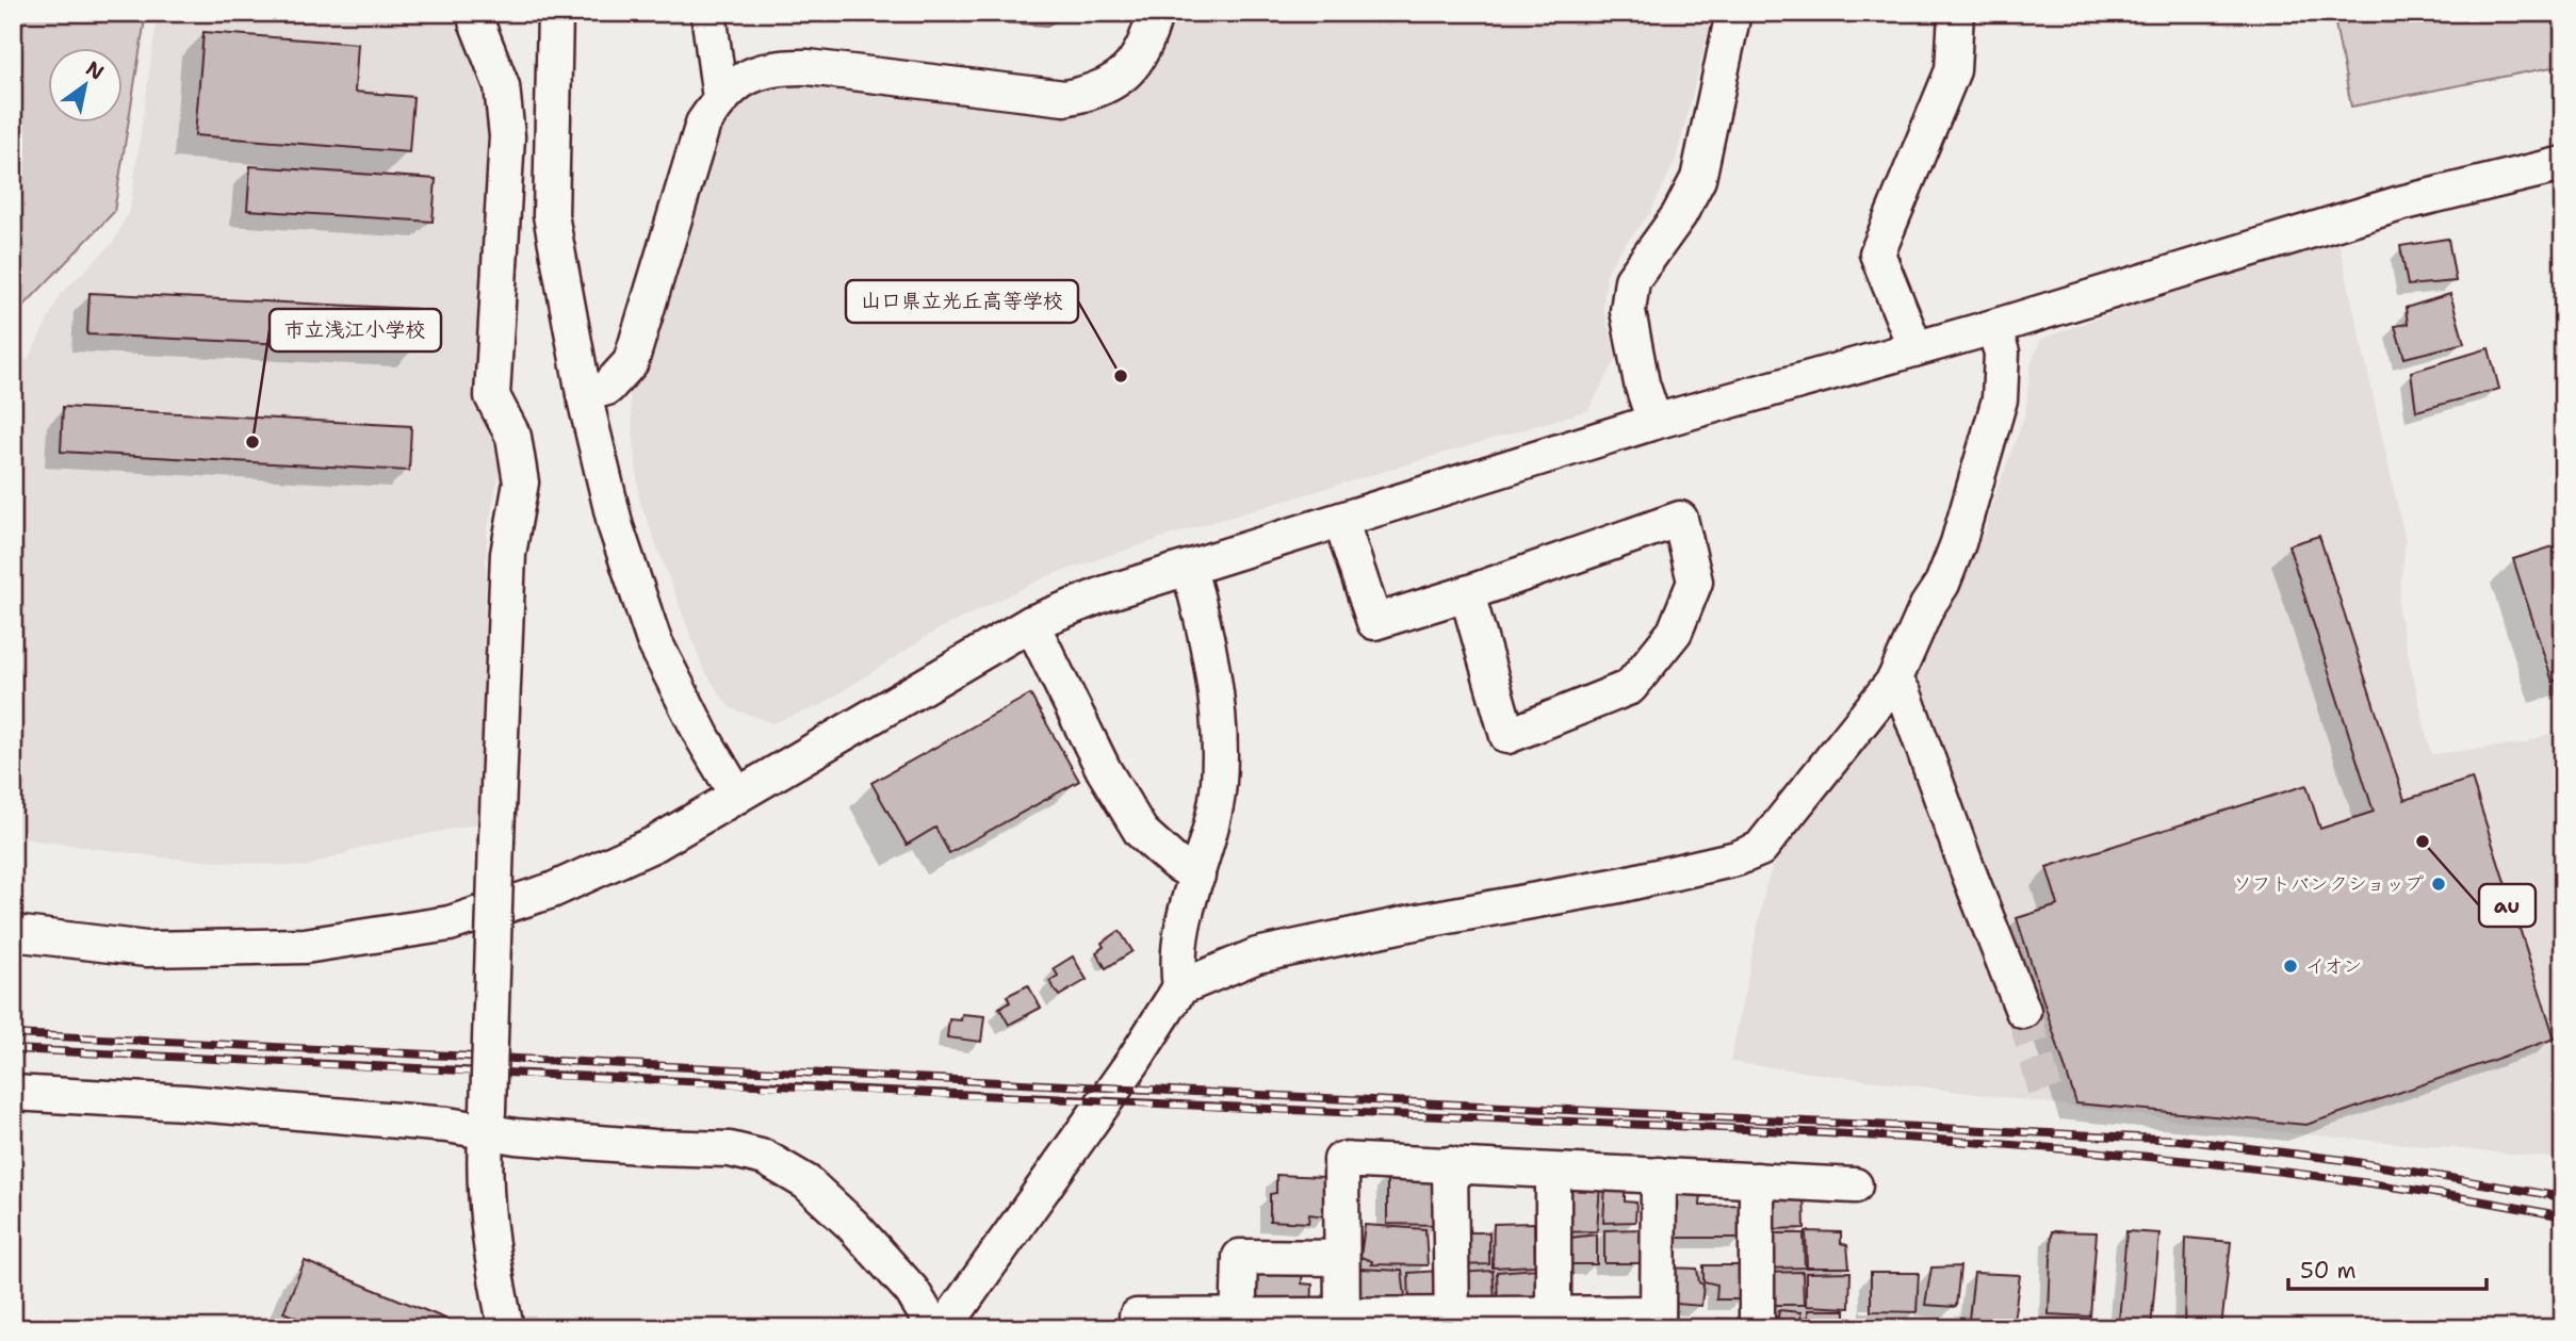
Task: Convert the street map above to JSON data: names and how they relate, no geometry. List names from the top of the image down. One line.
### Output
{"places":["山口県立光丘高等学校","市立浅江小学校","au","ソフトバンクショップ","イオン"],"scale_bar":"50 m","north":"top right"}
